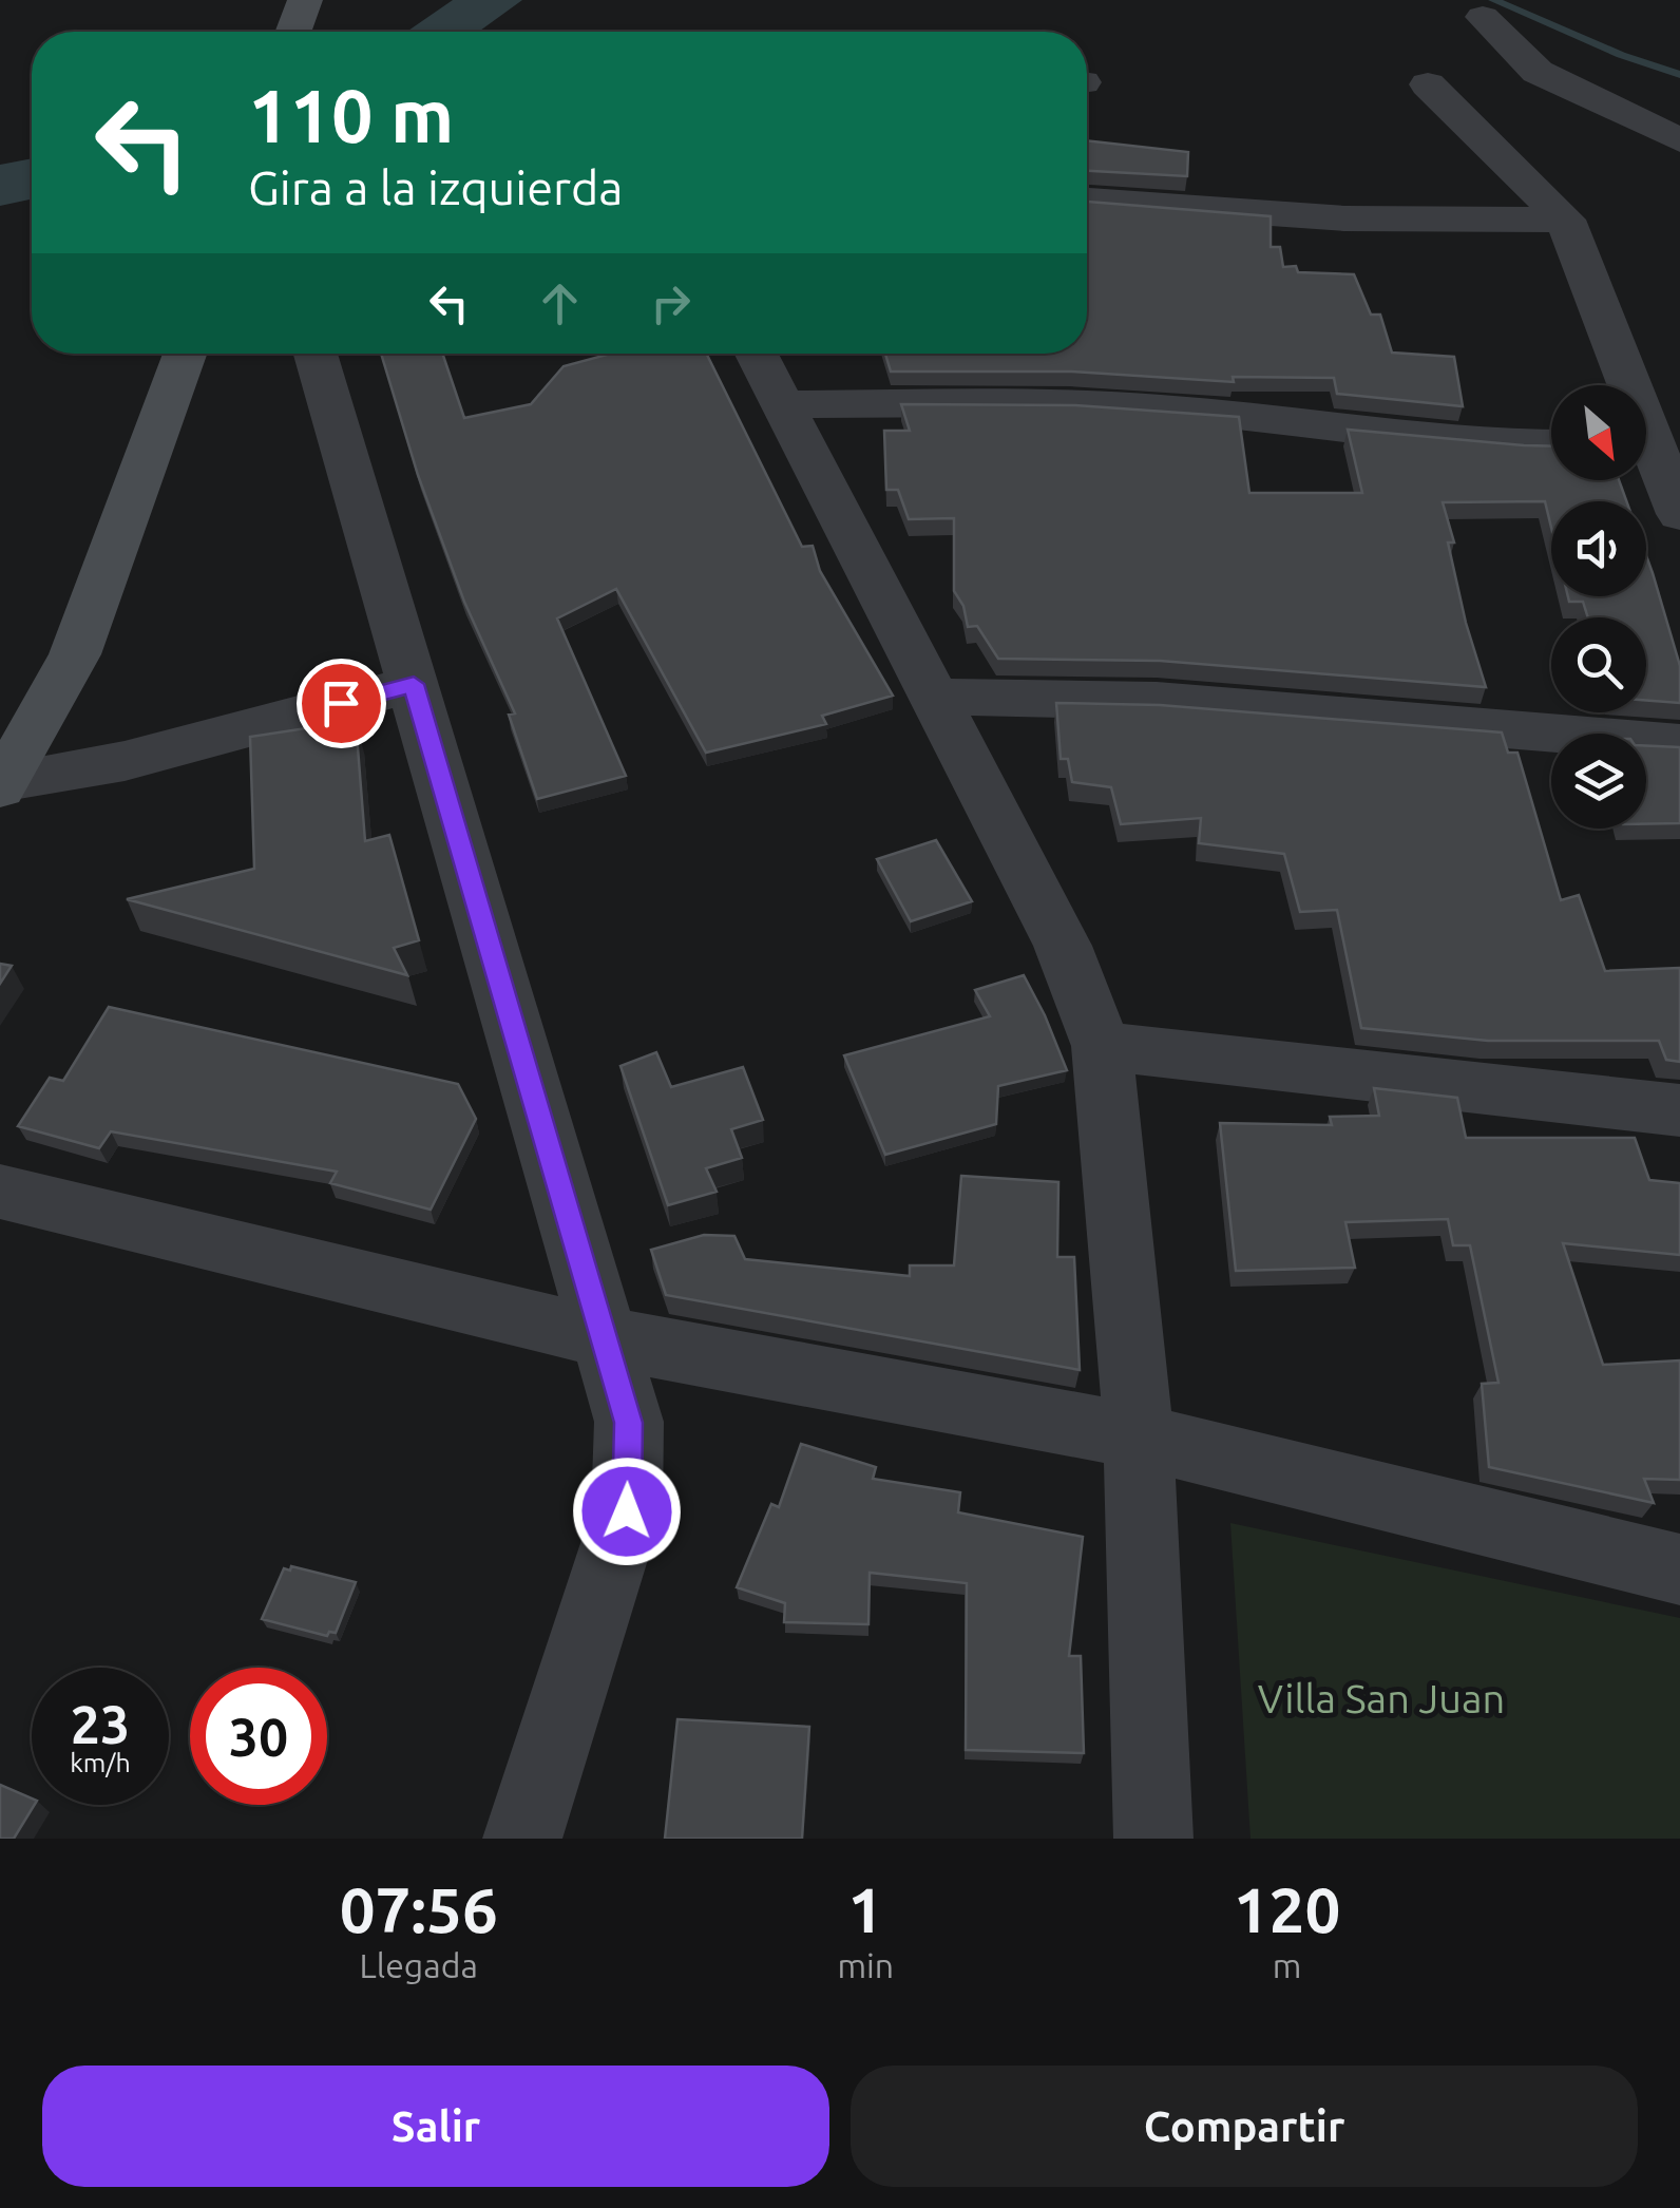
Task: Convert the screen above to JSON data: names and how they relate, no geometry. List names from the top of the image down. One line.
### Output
{"parks":["Villa San Juan"],"north":"bottom right","page":{"turn":["110 m","Gira a la izquierda"],"speed":"23 km/h","limit":"30","eta":["07:56","Llegada","1","min","120","m"],"buttons":["Salir","Compartir"]}}
